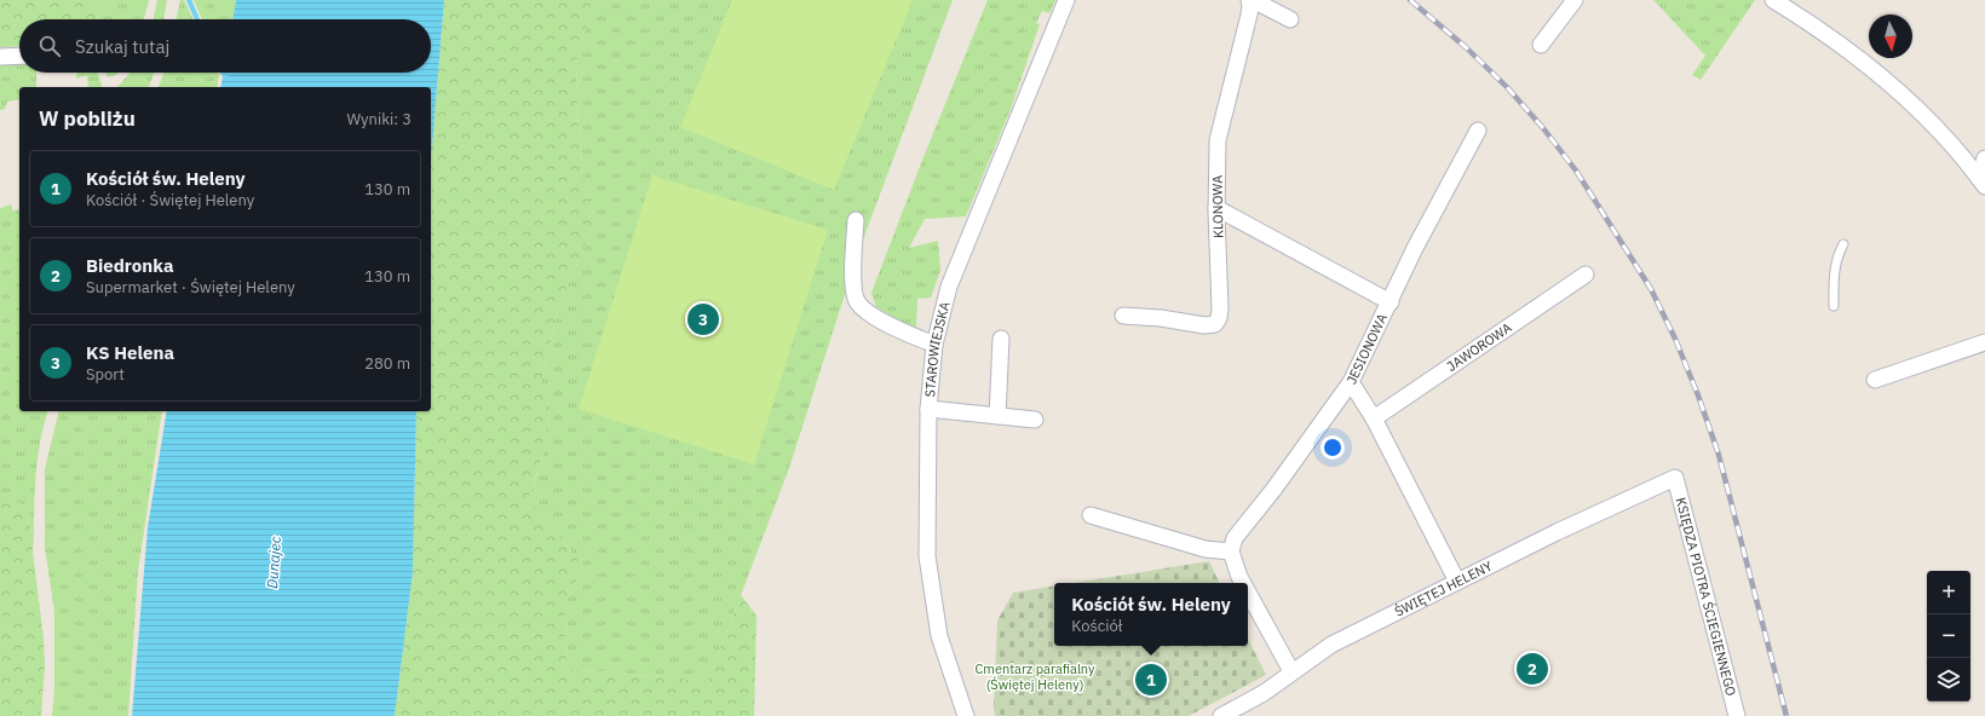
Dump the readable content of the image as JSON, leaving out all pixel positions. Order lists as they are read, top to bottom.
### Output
{
  "streets": {
    "street": [
      "KLONOWA",
      "JAWOROWA",
      "JESIONOWA",
      "STAROWIEJSKA",
      "ŚWIĘTEJ HELENY",
      "KSIĘDZA PIOTRA ŚCIEGIENNEGO"
    ]
  },
  "crossings": [
    ["ŚWIĘTEJ HELENY", "KSIĘDZA PIOTRA ŚCIEGIENNEGO"]
  ],
  "water": ["Dunajec"],
  "parks": ["Cmentarz parafialny (Świętej Heleny)"],
  "north": "bottom",
  "page": {
    "search": "Szukaj tutaj",
    "heading": ["W pobliżu", "Wyniki: 3"],
    "list": [
      {
        "mark": "1",
        "name": "Kościół św. Heleny",
        "note": "Kościół · Świętej Heleny",
        "value": "130 m"
      },
      {
        "mark": "2",
        "name": "Biedronka",
        "note": "Supermarket · Świętej Heleny",
        "value": "130 m"
      },
      {
        "mark": "3",
        "name": "KS Helena",
        "note": "Sport",
        "value": "280 m"
      }
    ],
    "pins": ["3", "2", "1"],
    "map_buttons": ["+", "−"],
    "popup": ["Kościół św. Heleny", "Kościół"]
  }
}
